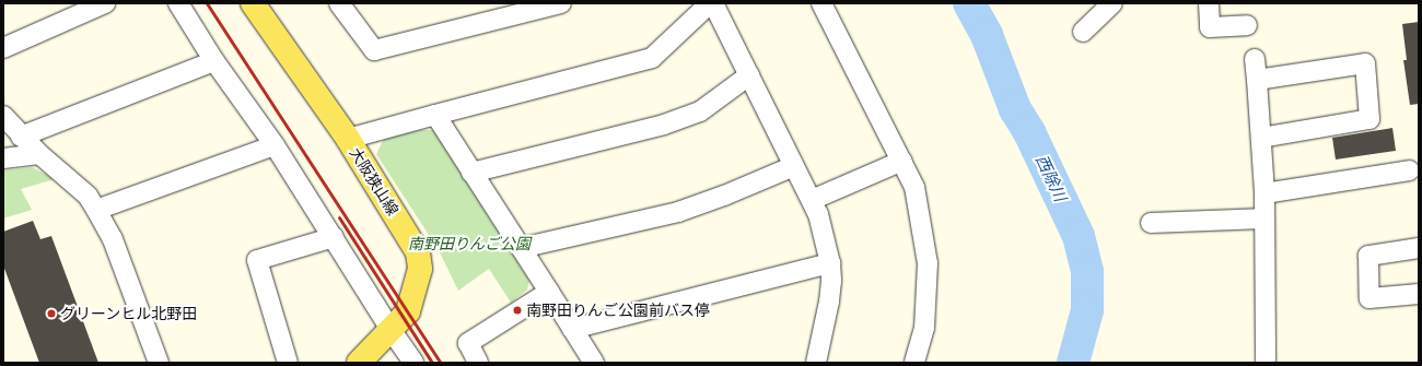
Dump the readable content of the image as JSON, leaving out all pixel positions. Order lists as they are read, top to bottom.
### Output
{
  "streets": {
    "main road": ["大阪狭山線"]
  },
  "water": ["西除川"],
  "parks": ["南野田りんご公園"],
  "places": ["南野田りんご公園前バス停", "グリーンヒル北野田"]
}
